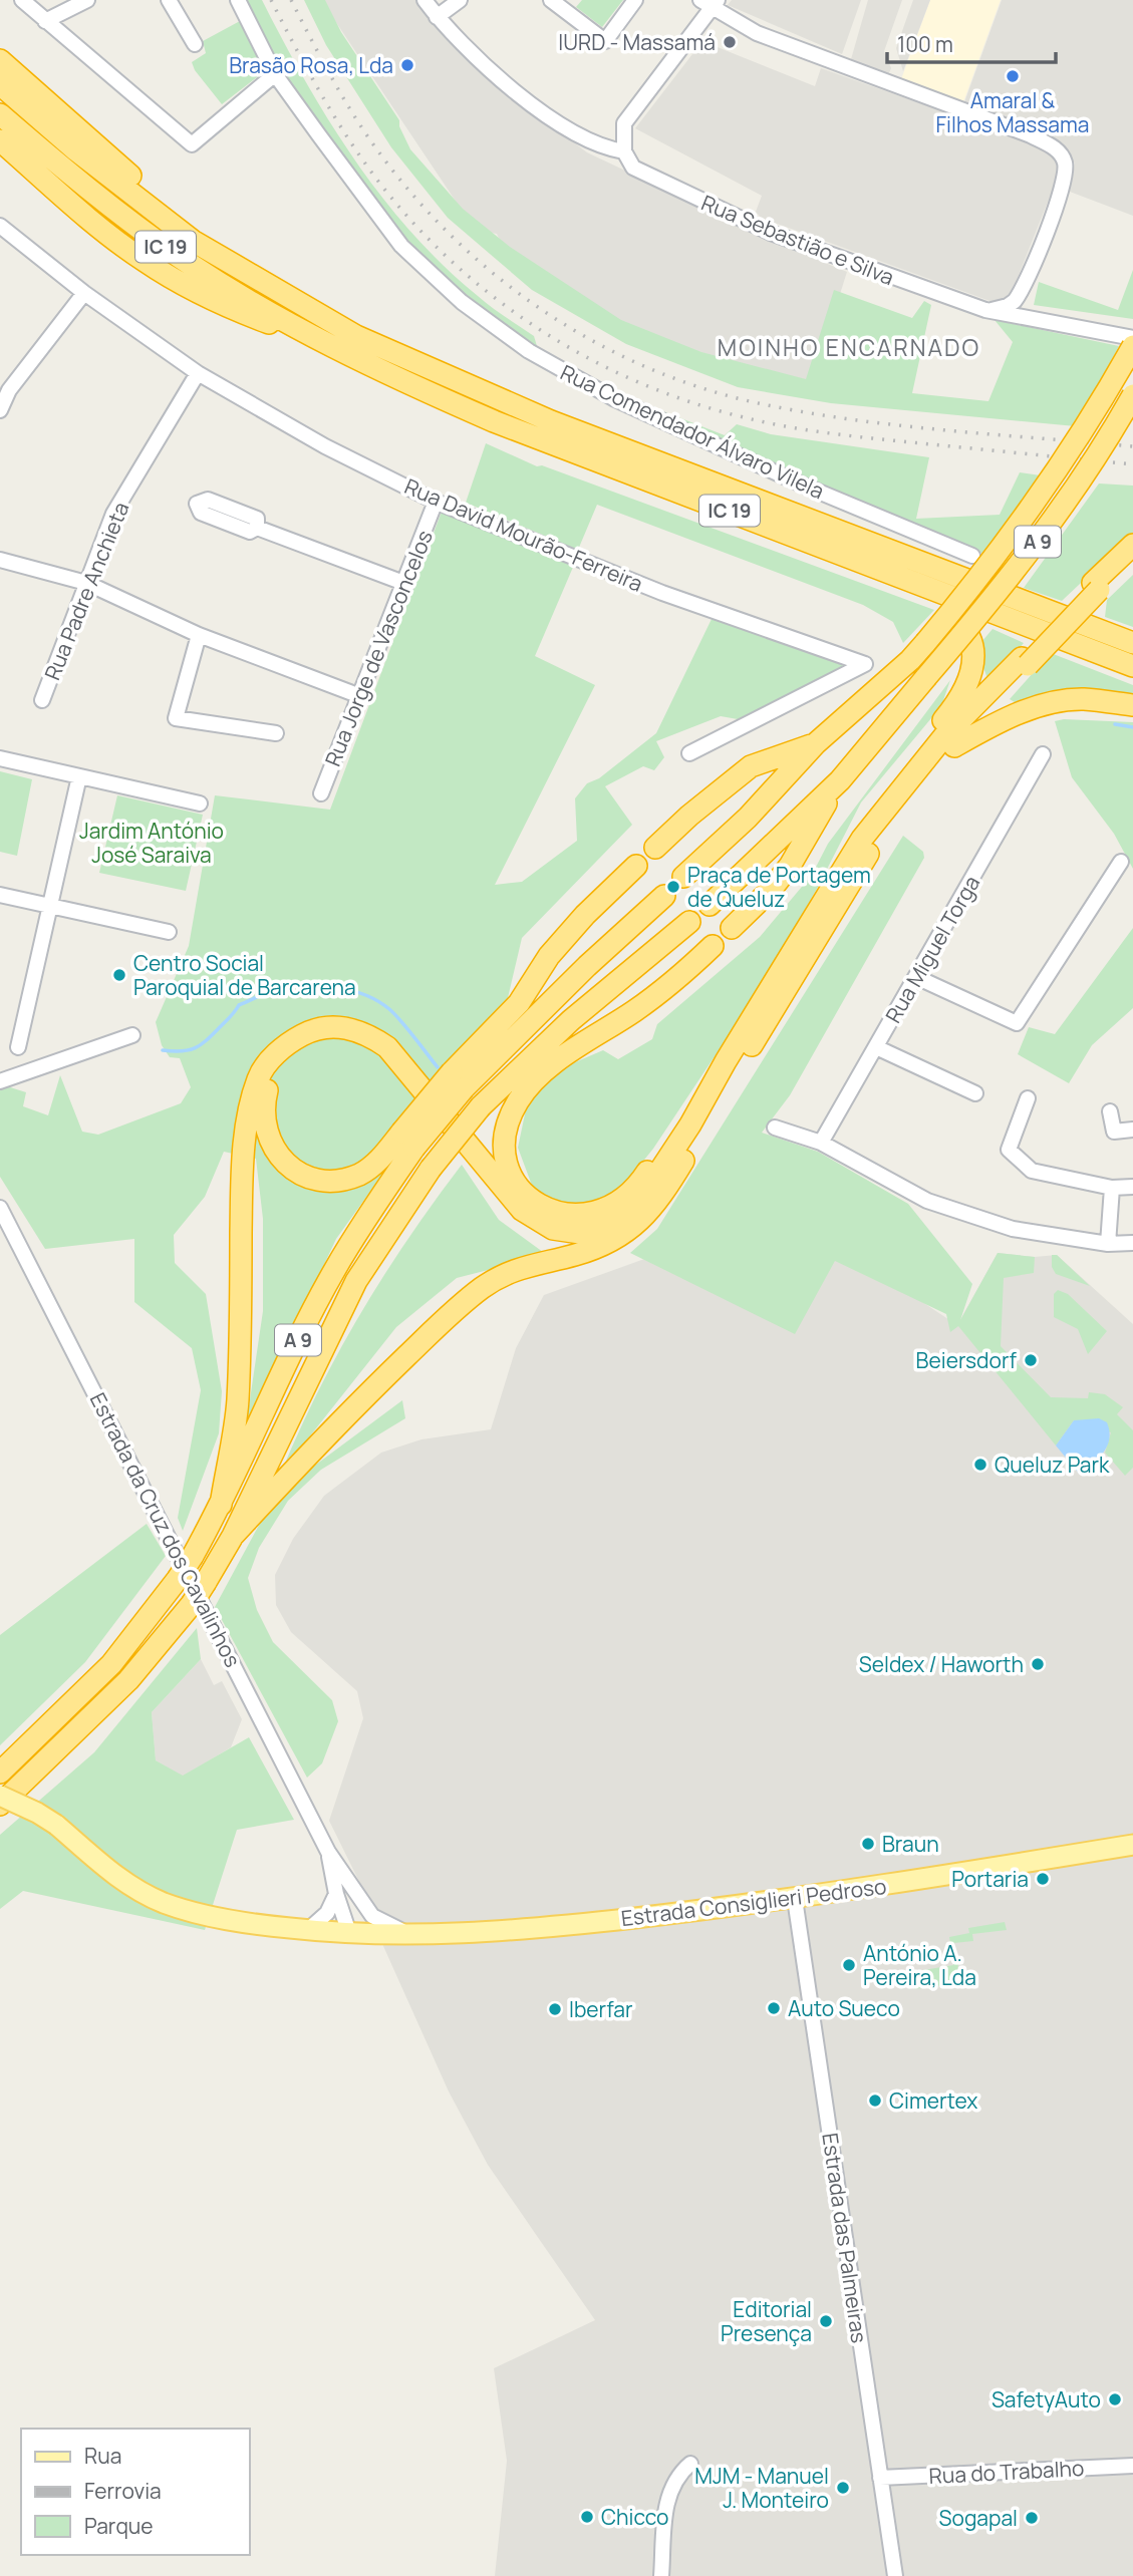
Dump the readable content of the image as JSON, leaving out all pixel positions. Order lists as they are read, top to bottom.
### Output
{
  "streets": {
    "highway": ["IC 19", "A 9"],
    "main road": ["Estrada Consiglieri Pedroso"],
    "street": [
      "Rua Sebastião e Silva",
      "Rua Comendador Álvaro Vilela",
      "Rua David Mourão-Ferreira",
      "Rua Padre Anchieta",
      "Rua Jorge de Vasconcelos",
      "Rua Miguel Torga",
      "Estrada da Cruz dos Cavalinhos",
      "Estrada das Palmeiras",
      "Rua do Trabalho"
    ]
  },
  "crossings": [
    ["Rua David Mourão-Ferreira", "Rua Padre Anchieta"],
    ["Rua David Mourão-Ferreira", "Rua Jorge de Vasconcelos"],
    ["Estrada da Cruz dos Cavalinhos", "Estrada Consiglieri Pedroso"],
    ["Estrada Consiglieri Pedroso", "Estrada das Palmeiras"],
    ["Estrada das Palmeiras", "Rua do Trabalho"]
  ],
  "districts": ["MOINHO ENCARNADO"],
  "parks": ["Jardim António José Saraiva"],
  "places": [
    "IURD - Massamá",
    "Brasão Rosa, Lda",
    "Amaral & Filhos Massama",
    "Praça de Portagem de Queluz",
    "Centro Social Paroquial de Barcarena",
    "Beiersdorf",
    "Queluz Park",
    "Seldex / Haworth",
    "Braun",
    "Portaria",
    "António A. Pereira, Lda",
    "Auto Sueco",
    "Iberfar",
    "Cimertex",
    "Editorial Presença",
    "SafetyAuto",
    "MJM - Manuel J. Monteiro",
    "Chicco",
    "Sogapal"
  ],
  "legend": ["Rua", "Ferrovia", "Parque"],
  "scale_bar": "100 m"
}
